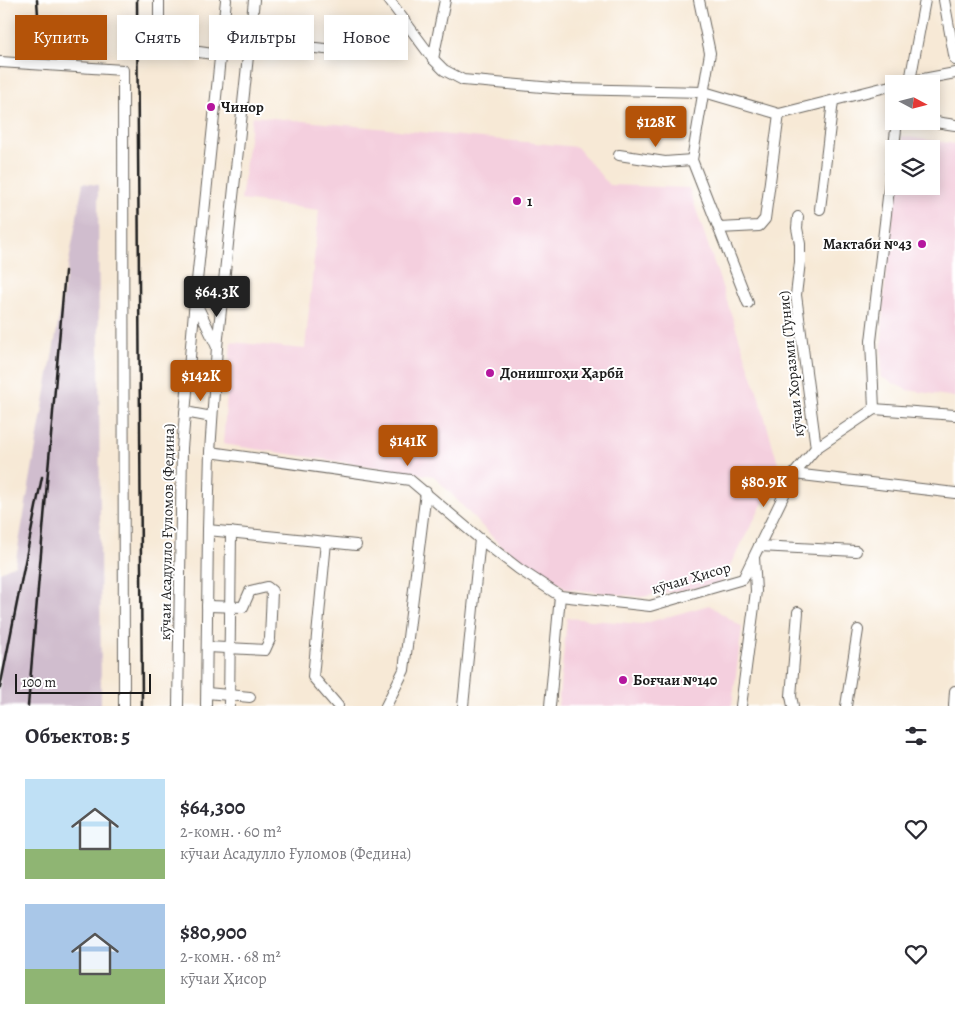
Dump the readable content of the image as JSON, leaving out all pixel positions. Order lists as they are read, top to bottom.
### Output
{
  "streets": {
    "street": ["кӯчаи Хоразми (Тунис)", "кӯчаи Асадулло Ғуломов (Федина)", "кӯчаи Ҳисор"]
  },
  "crossings": [
    ["кӯчаи Хоразми (Тунис)", "кӯчаи Ҳисор"]
  ],
  "places": [
    "Чинор",
    "1",
    "Мактаби №43",
    "Донишгоҳи Ҳарбӣ",
    "Боғчаи №140"
  ],
  "scale_bar": "100 m",
  "north": "right",
  "page": {
    "chip": [
      "Купить",
      "Снять",
      "Фильтры",
      "Новое"
    ],
    "price": [
      "$128K",
      "$64.3K",
      "$142K",
      "$141K",
      "$80.9K"
    ],
    "scale": "100 m",
    "heading": "Объектов: 5",
    "list": [
      {
        "name": "$64,300",
        "note": "2-комн. · 60 m² · кӯчаи Асадулло Ғуломов (Федина)"
      },
      {
        "name": "$80,900",
        "note": "2-комн. · 68 m² · кӯчаи Ҳисор"
      }
    ]
  }
}
